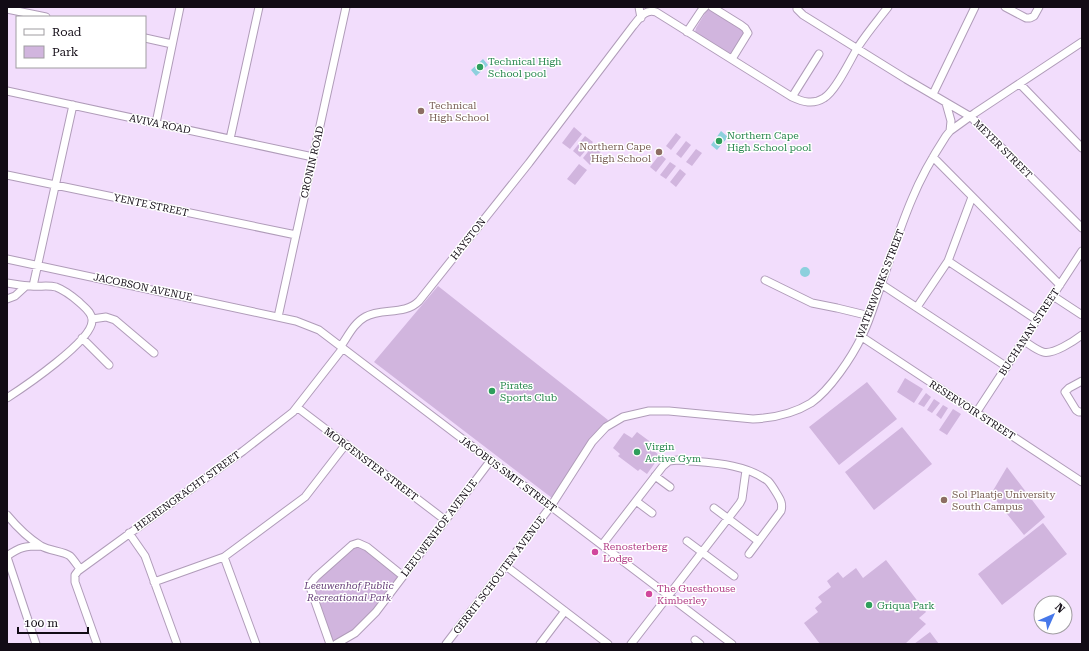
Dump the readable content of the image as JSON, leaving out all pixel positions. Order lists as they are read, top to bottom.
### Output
{
  "streets": {
    "street": [
      "AVIVA ROAD",
      "MEYER STREET",
      "CRONIN ROAD",
      "YENTE STREET",
      "HAYSTON",
      "WATERWORKS STREET",
      "JACOBSON AVENUE",
      "BUCHANAN STREET",
      "RESERVOIR STREET",
      "MORGENSTER STREET",
      "JACOBUS SMIT STREET",
      "HEERENGRACHT STREET",
      "LEEUWENHOF AVENUE",
      "GERRIT SCHOUTEN AVENUE"
    ]
  },
  "crossings": [
    ["AVIVA ROAD", "CRONIN ROAD"],
    ["MEYER STREET", "WATERWORKS STREET"],
    ["CRONIN ROAD", "YENTE STREET"],
    ["CRONIN ROAD", "JACOBSON AVENUE"],
    ["CRONIN ROAD", "JACOBUS SMIT STREET"],
    ["HAYSTON", "JACOBUS SMIT STREET"],
    ["HAYSTON", "HEERENGRACHT STREET"],
    ["WATERWORKS STREET", "RESERVOIR STREET"],
    ["WATERWORKS STREET", "JACOBUS SMIT STREET"],
    ["WATERWORKS STREET", "GERRIT SCHOUTEN AVENUE"],
    ["JACOBSON AVENUE", "JACOBUS SMIT STREET"],
    ["BUCHANAN STREET", "RESERVOIR STREET"],
    ["MORGENSTER STREET", "HEERENGRACHT STREET"],
    ["MORGENSTER STREET", "LEEUWENHOF AVENUE"],
    ["JACOBUS SMIT STREET", "HEERENGRACHT STREET"],
    ["JACOBUS SMIT STREET", "LEEUWENHOF AVENUE"],
    ["JACOBUS SMIT STREET", "GERRIT SCHOUTEN AVENUE"]
  ],
  "parks": ["Leeuwenhof Public Recreational Park"],
  "places": [
    "Technical High School pool",
    "Technical High School",
    "Northern Cape High School pool",
    "Northern Cape High School",
    "Pirates Sports Club",
    "Virgin Active Gym",
    "Sol Plaatje University South Campus",
    "Renosterberg Lodge",
    "The Guesthouse Kimberley",
    "Griqua Park"
  ],
  "legend": ["Road", "Park"],
  "scale_bar": "100 m",
  "north": "top right"
}
